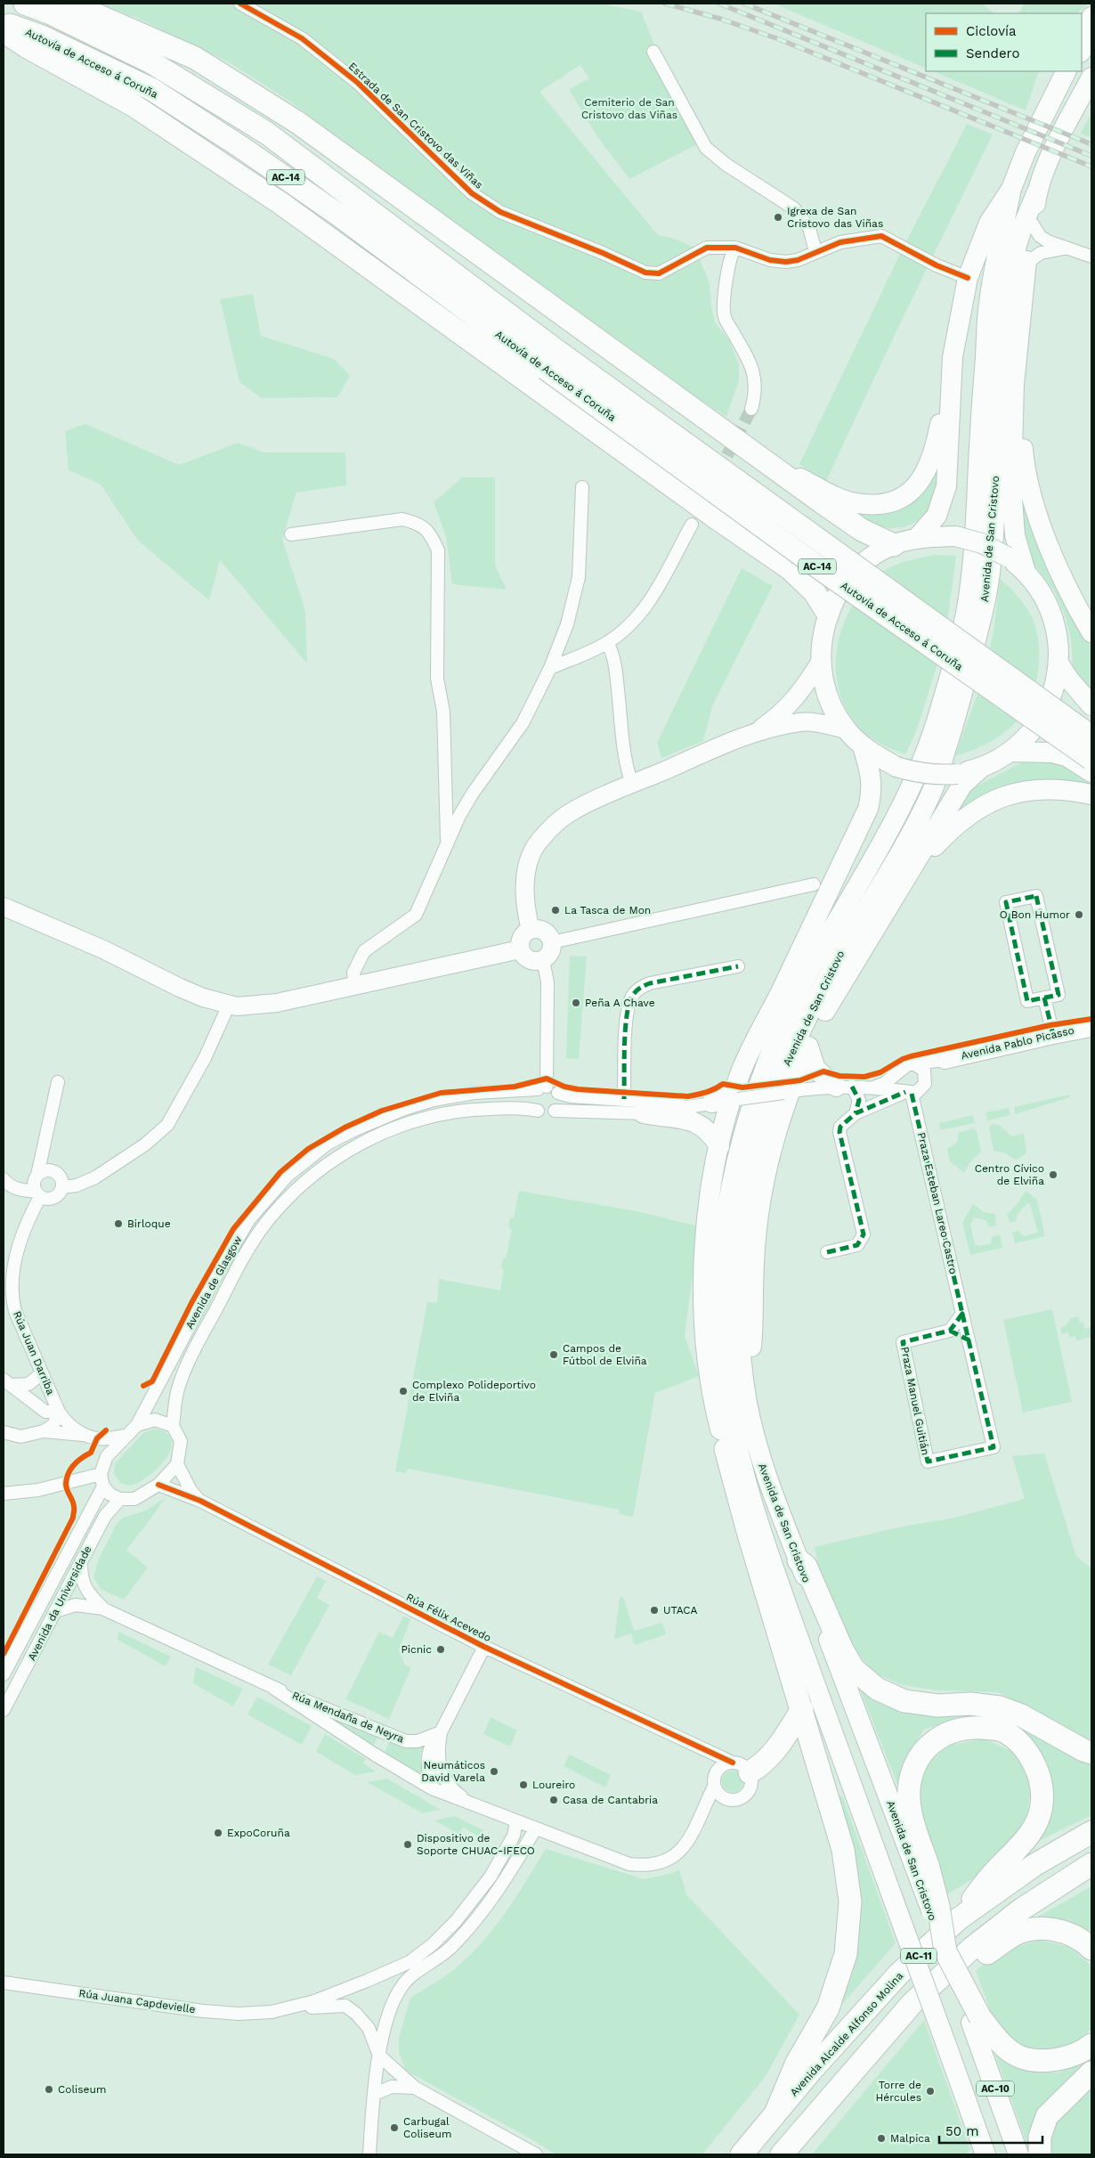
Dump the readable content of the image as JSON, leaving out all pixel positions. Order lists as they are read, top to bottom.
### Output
{
  "streets": {
    "highway": [
      "Autovía de Acceso á Coruña",
      "AC-14",
      "AC-11",
      "Avenida Alcalde Alfonso Molina"
    ],
    "main road": ["Avenida de San Cristovo", "AC-10"],
    "street": [
      "Estrada de San Cristovo das Viñas",
      "Avenida Pablo Picasso",
      "Praza Esteban Lareo Castro",
      "Avenida de Glasgow",
      "Rúa Juan Darriba",
      "Praza Manuel Guitián",
      "Avenida da Universidade",
      "Rúa Félix Acevedo",
      "Rúa Mendaña de Neyra",
      "Rúa Juana Capdevielle"
    ]
  },
  "crossings": [
    ["Avenida Pablo Picasso", "Praza Esteban Lareo Castro"],
    ["Praza Esteban Lareo Castro", "Praza Manuel Guitián"],
    ["Avenida de Glasgow", "Avenida da Universidade"],
    ["Avenida de Glasgow", "Rúa Félix Acevedo"],
    ["Avenida da Universidade", "Rúa Félix Acevedo"],
    ["Avenida da Universidade", "Rúa Mendaña de Neyra"],
    ["Rúa Mendaña de Neyra", "Rúa Juana Capdevielle"]
  ],
  "parks": ["Cemiterio de San Cristovo das Viñas"],
  "places": [
    "Igrexa de San Cristovo das Viñas",
    "La Tasca de Mon",
    "O Bon Humor",
    "Peña A Chave",
    "Centro Cívico de Elviña",
    "Birloque",
    "Campos de Fútbol de Elviña",
    "Complexo Polideportivo de Elviña",
    "UTACA",
    "Picnic",
    "Neumáticos David Varela",
    "Loureiro",
    "Casa de Cantabria",
    "ExpoCoruña",
    "Dispositivo de Soporte CHUAC-IFECO",
    "Coliseum",
    "Torre de Hércules",
    "Carbugal Coliseum",
    "Malpica"
  ],
  "legend": ["Ciclovía", "Sendero"],
  "scale_bar": "50 m"
}
